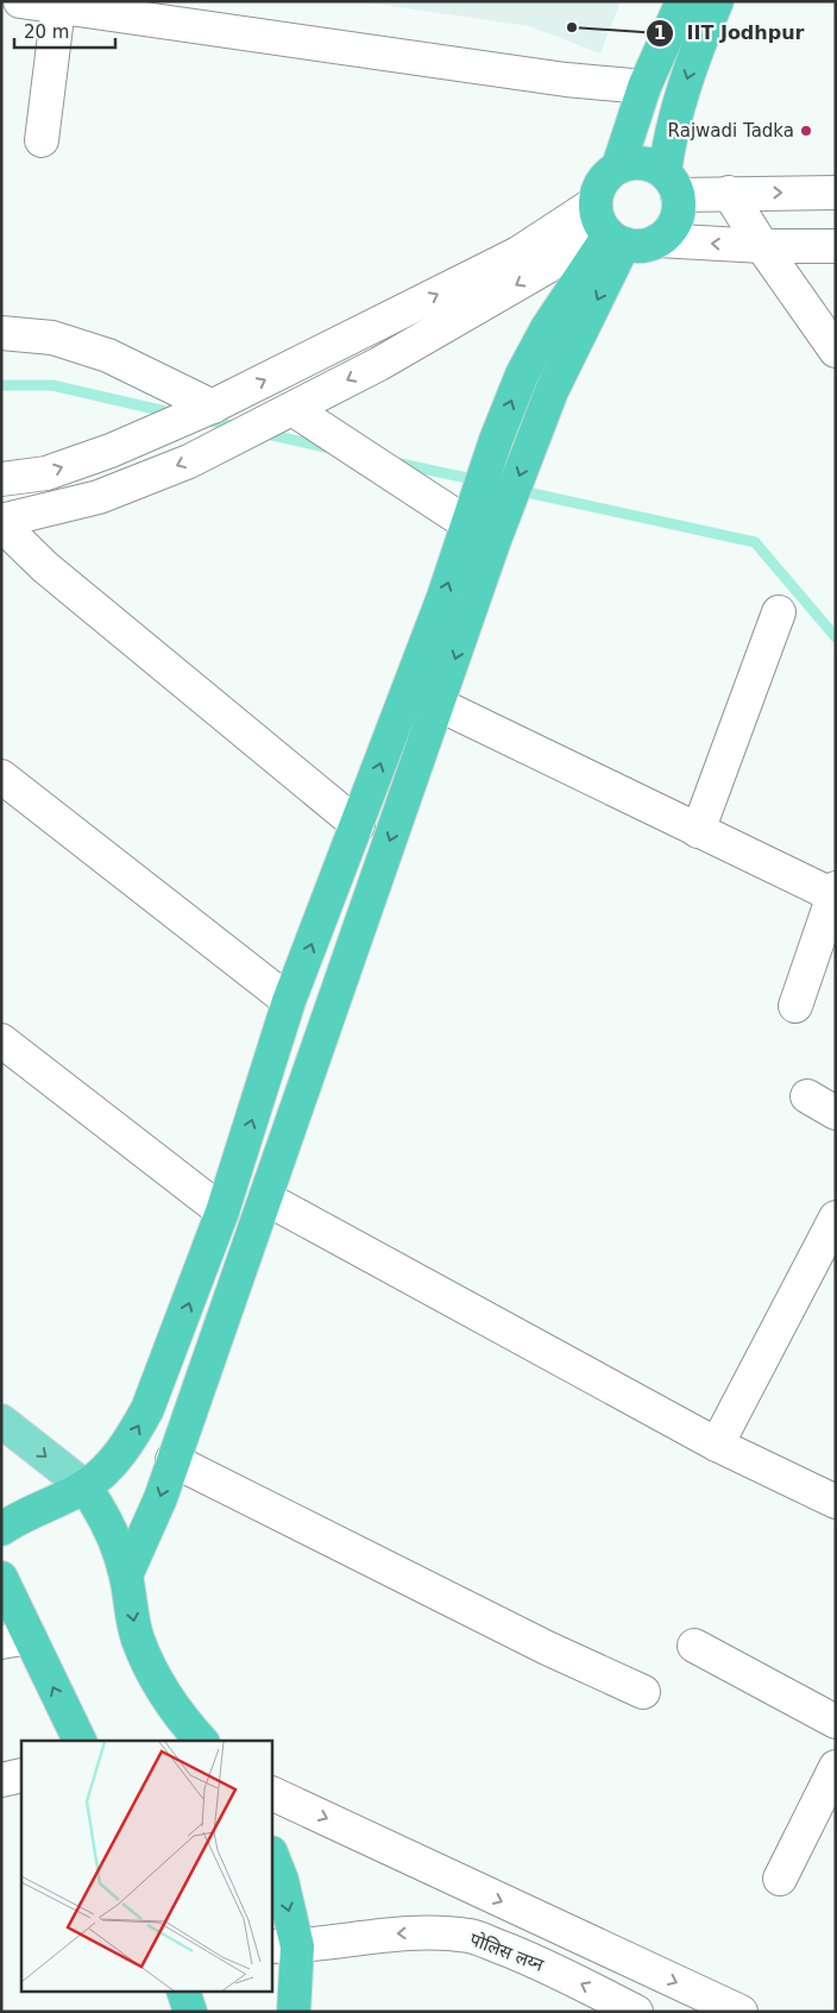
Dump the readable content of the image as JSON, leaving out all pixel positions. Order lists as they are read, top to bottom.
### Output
{
  "streets": {
    "street": ["पोलिस लय्न"]
  },
  "places": ["IIT Jodhpur", "Rajwadi Tadka"],
  "scale_bar": "20 m"
}
